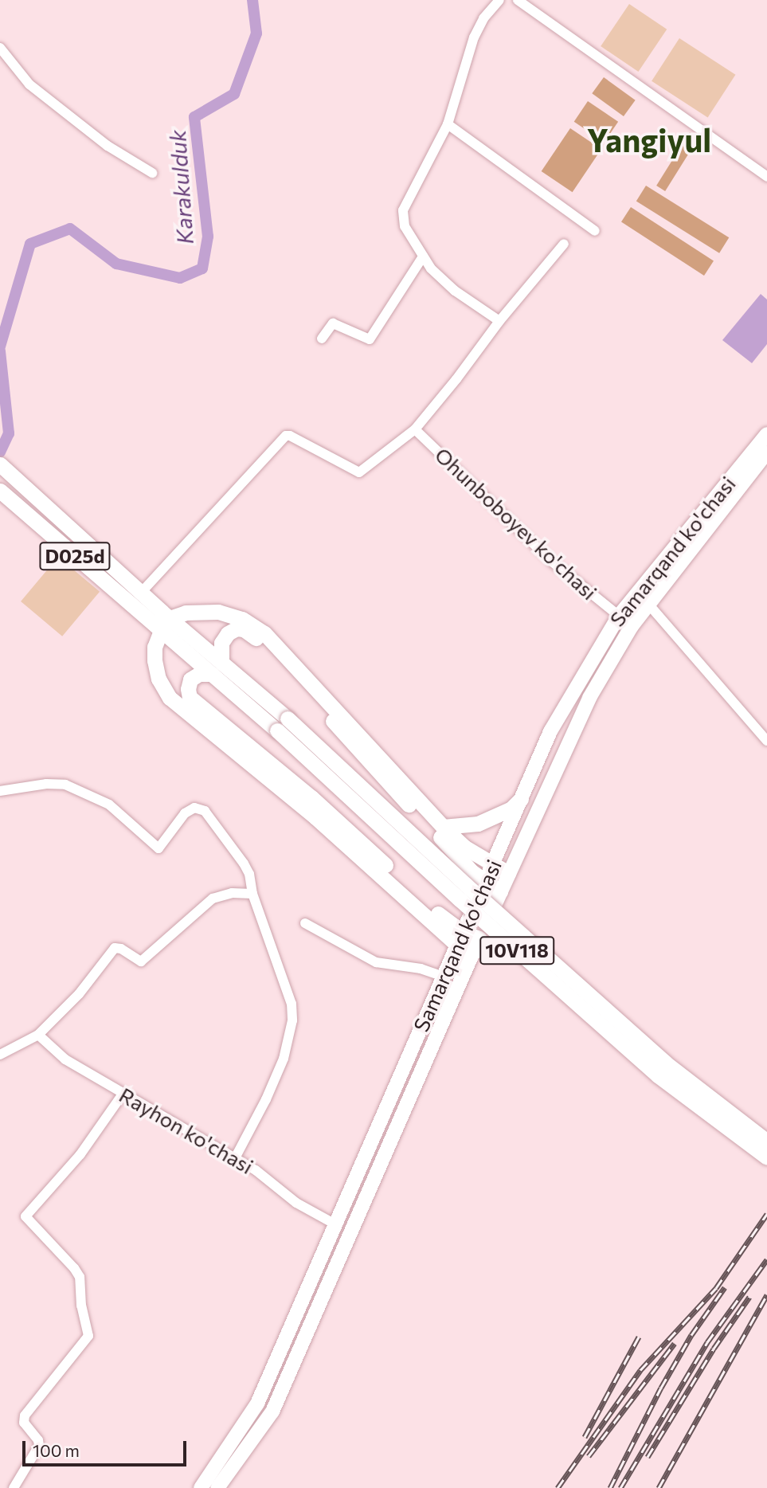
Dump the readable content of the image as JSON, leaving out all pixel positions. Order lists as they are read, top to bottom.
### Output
{
  "streets": {
    "main road": ["Samarqand ko'chasi", "D025d", "10V118"],
    "street": ["Ohunboboyev ko'chasi", "Rayhon ko'chasi"]
  },
  "crossings": [
    ["Ohunboboyev ko'chasi", "Samarqand ko'chasi"],
    ["Samarqand ko'chasi", "Rayhon ko'chasi"],
    ["D025d", "10V118"]
  ],
  "districts": ["Yangiyul"],
  "water": ["Karakulduk"],
  "scale_bar": "100 m"
}
